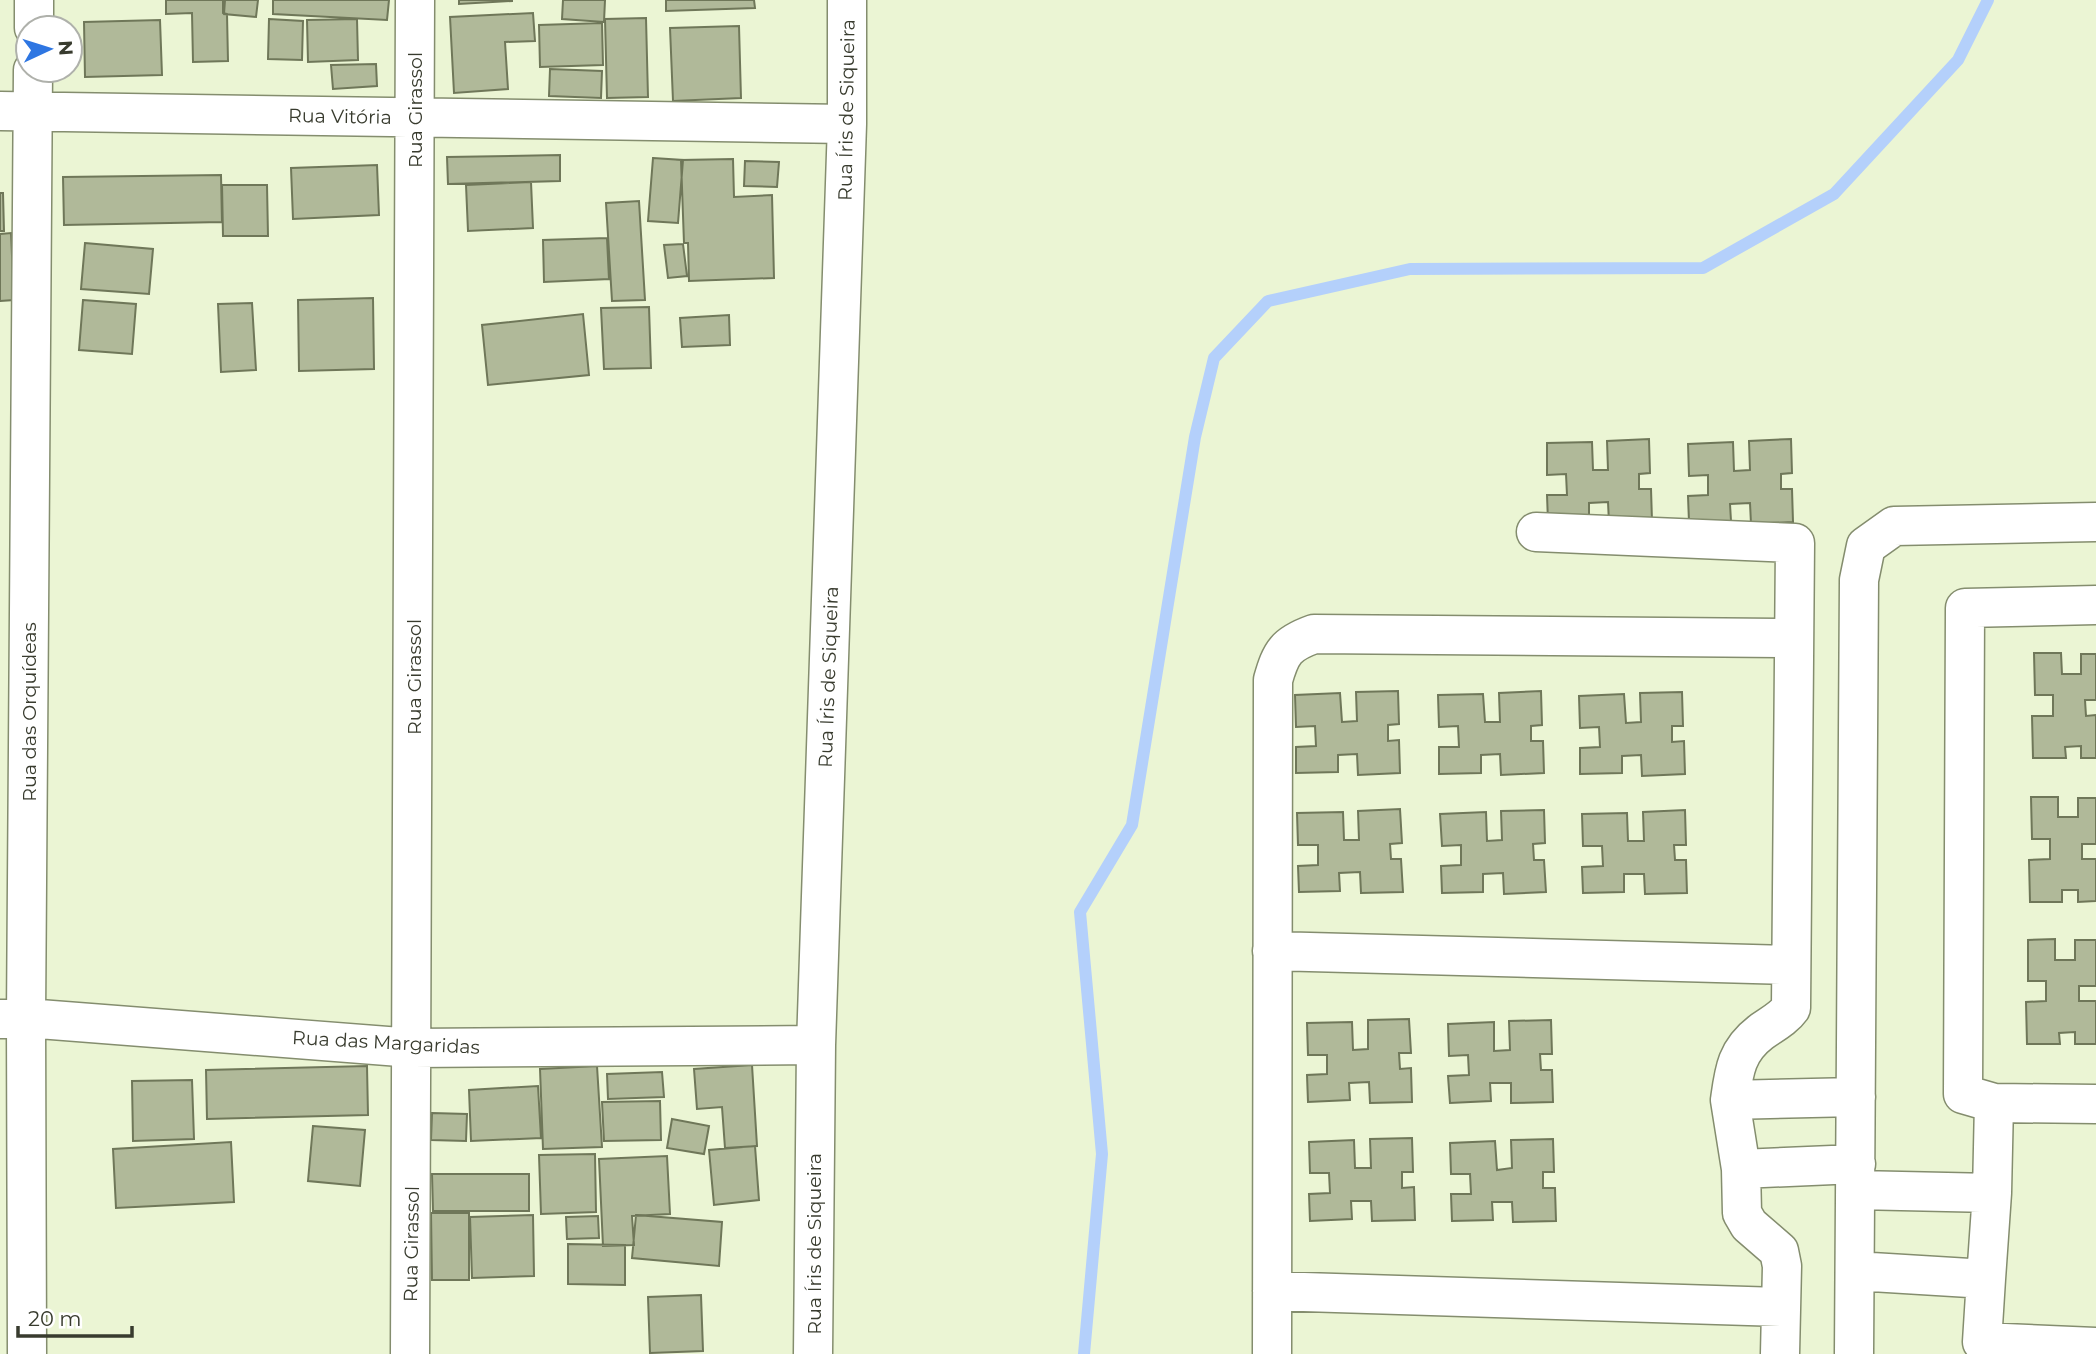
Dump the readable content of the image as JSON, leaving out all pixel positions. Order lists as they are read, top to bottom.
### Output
{
  "streets": {
    "street": [
      "Rua Girassol",
      "Rua Íris de Siqueira",
      "Rua Vitória",
      "Rua das Orquídeas",
      "Rua das Margaridas"
    ]
  },
  "crossings": [
    ["Rua Girassol", "Rua Vitória"],
    ["Rua Girassol", "Rua das Margaridas"],
    ["Rua Íris de Siqueira", "Rua Vitória"],
    ["Rua Íris de Siqueira", "Rua das Margaridas"],
    ["Rua Vitória", "Rua das Orquídeas"],
    ["Rua das Orquídeas", "Rua das Margaridas"]
  ],
  "scale_bar": "20 m",
  "north": "right"
}
